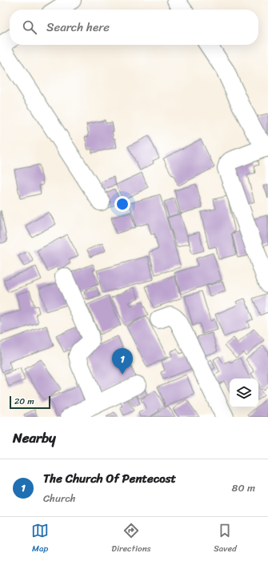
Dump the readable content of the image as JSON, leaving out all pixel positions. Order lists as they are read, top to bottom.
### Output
{
  "scale_bar": "20 m",
  "page": {
    "search": "Search here",
    "pins": "1",
    "scale": "20 m",
    "heading": "Nearby",
    "list": [
      {
        "mark": "1",
        "name": "The Church Of Pentecost",
        "note": "Church",
        "value": "80 m"
      }
    ],
    "nav": ["Map", "Directions", "Saved"]
  }
}
